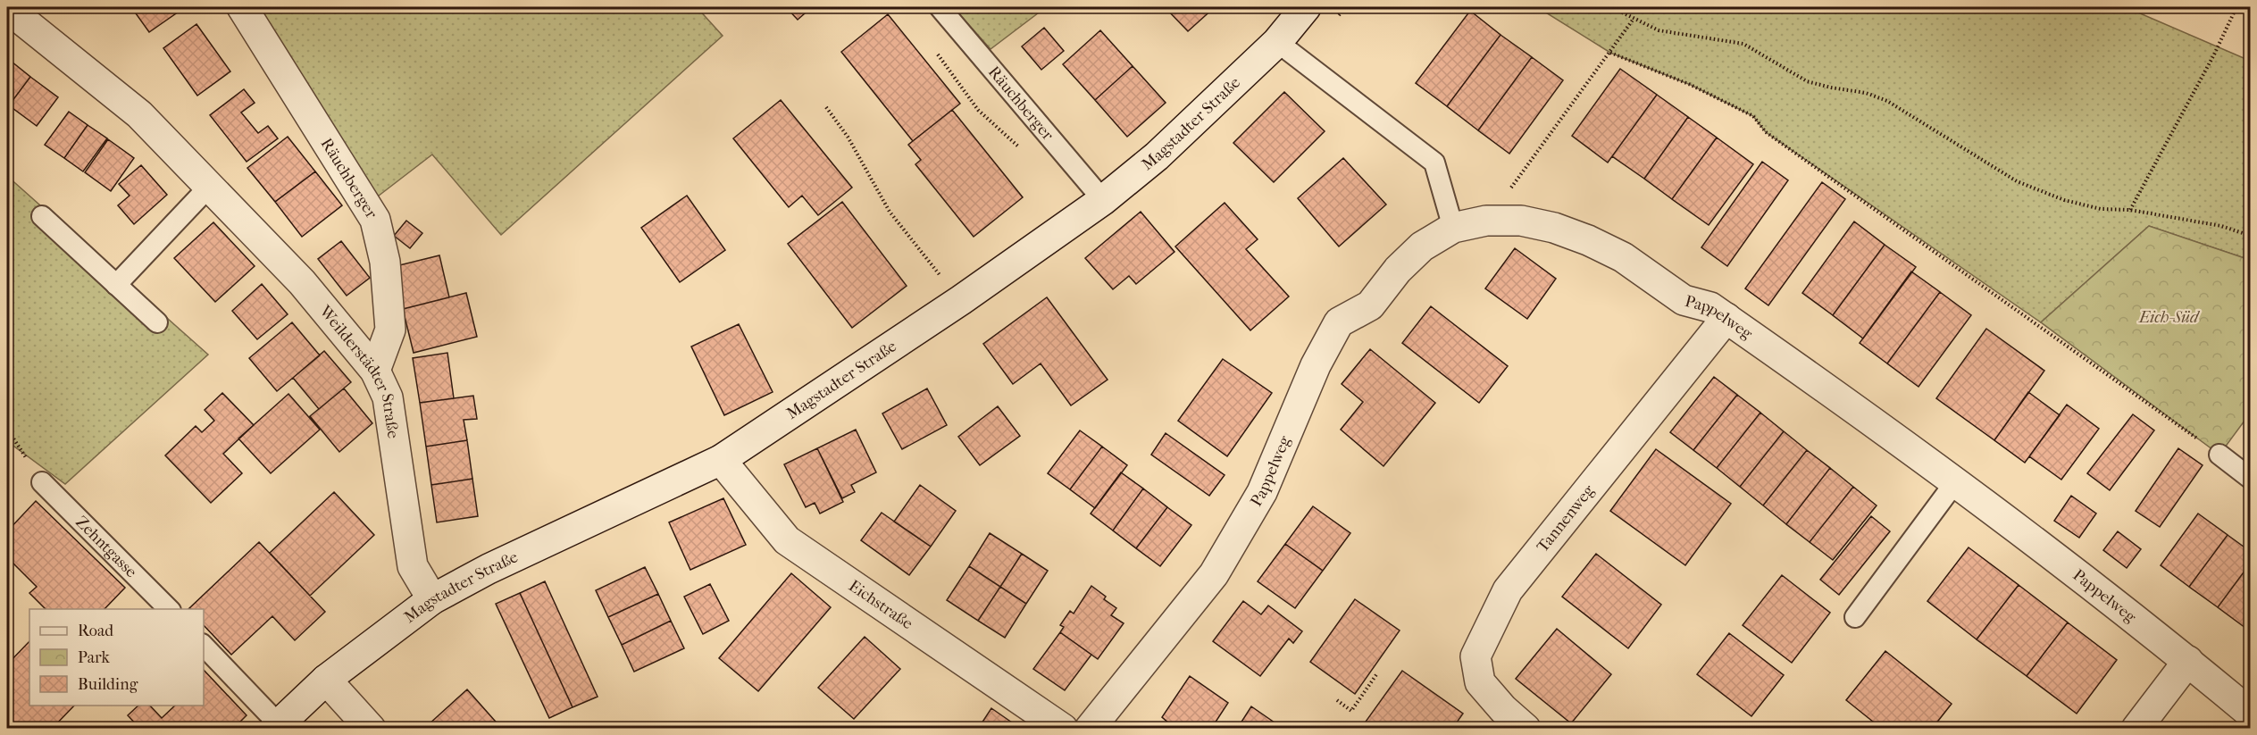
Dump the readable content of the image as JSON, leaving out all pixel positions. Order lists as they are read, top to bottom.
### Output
{
  "streets": {
    "street": [
      "Räuchberger",
      "Magstadter Straße",
      "Pappelweg",
      "Weilderstädter Straße",
      "Tannenweg",
      "Eichstraße"
    ],
    "lane": ["Zehntgasse"]
  },
  "crossings": [
    ["Räuchberger", "Magstadter Straße"],
    ["Räuchberger", "Weilderstädter Straße"],
    ["Magstadter Straße", "Weilderstädter Straße"],
    ["Magstadter Straße", "Eichstraße"],
    ["Pappelweg", "Tannenweg"]
  ],
  "parks": ["Eich-Süd"],
  "legend": ["Road", "Park", "Building"]
}
